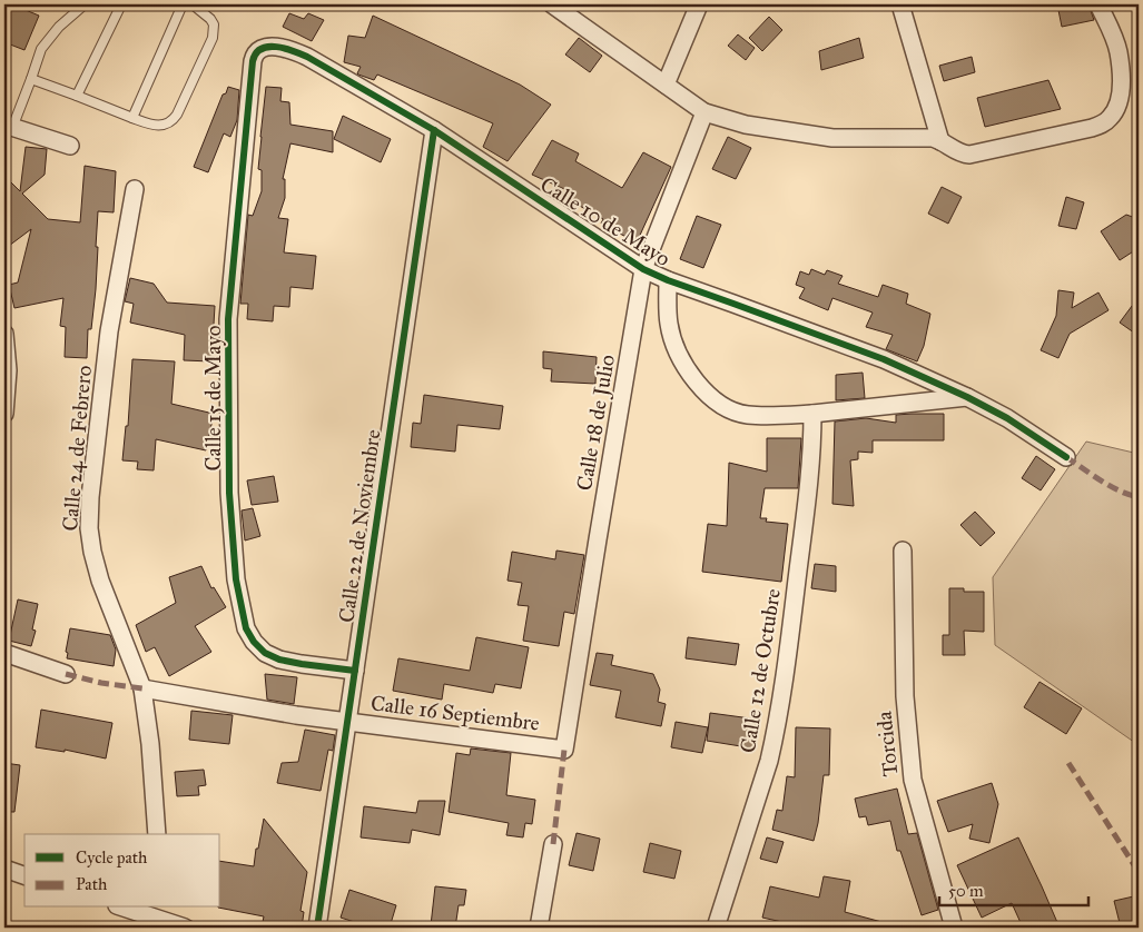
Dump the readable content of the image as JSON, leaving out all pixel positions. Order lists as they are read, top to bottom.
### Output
{
  "streets": {
    "street": [
      "Calle 10 de Mayo",
      "Calle 15 de Mayo",
      "Calle 18 de Julio",
      "Calle 24 de Febrero",
      "Calle 22 de Noviembre",
      "Calle 12 de Octubre",
      "Calle 16 Septiembre",
      "Torcida"
    ]
  },
  "crossings": [
    ["Calle 10 de Mayo", "Calle 15 de Mayo"],
    ["Calle 10 de Mayo", "Calle 18 de Julio"],
    ["Calle 10 de Mayo", "Calle 22 de Noviembre"],
    ["Calle 15 de Mayo", "Calle 22 de Noviembre"],
    ["Calle 18 de Julio", "Calle 16 Septiembre"],
    ["Calle 24 de Febrero", "Calle 16 Septiembre"],
    ["Calle 22 de Noviembre", "Calle 16 Septiembre"]
  ],
  "legend": ["Cycle path", "Path"],
  "scale_bar": "50 m"
}
